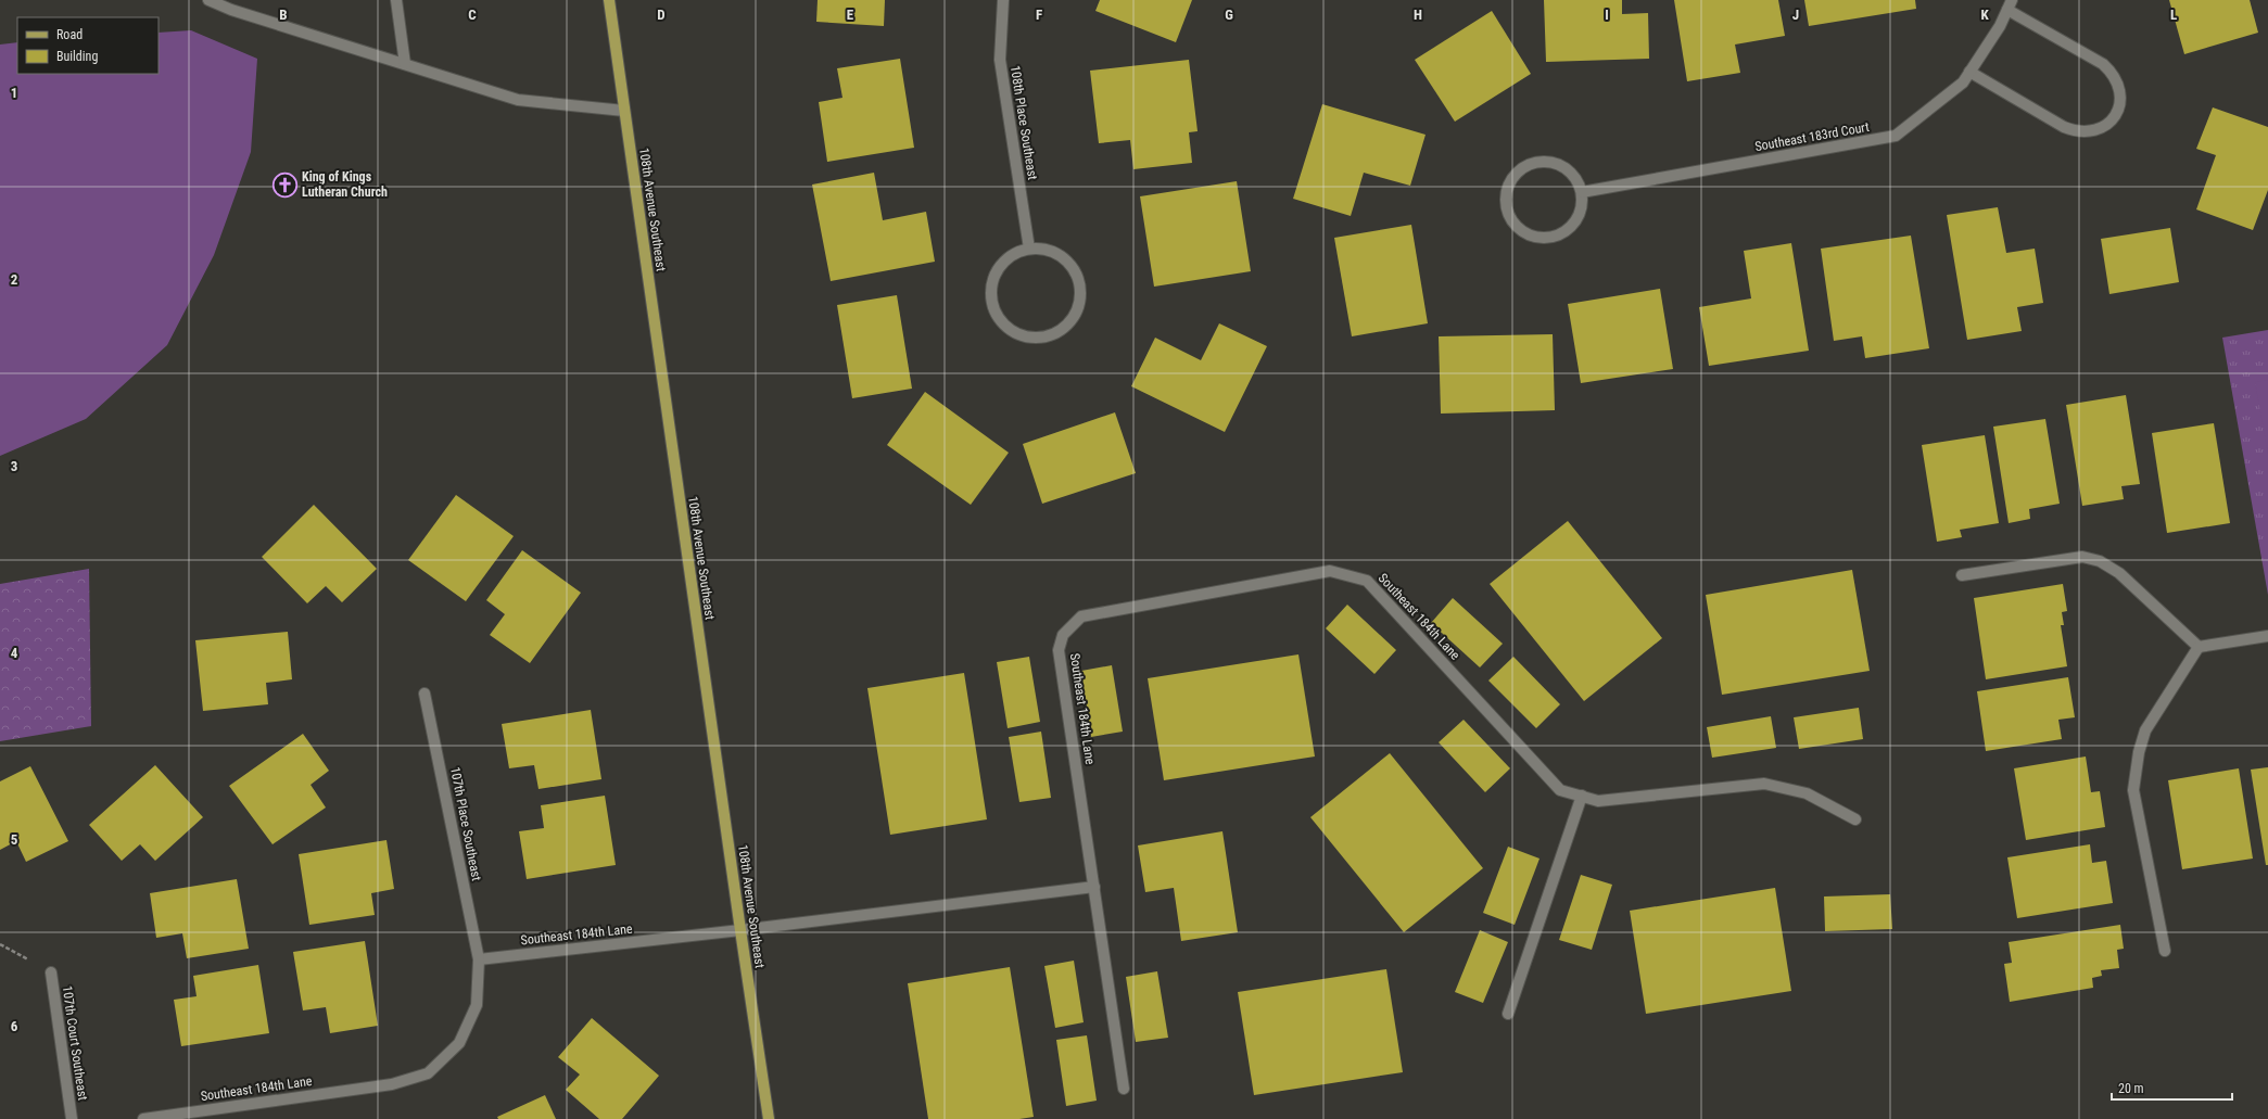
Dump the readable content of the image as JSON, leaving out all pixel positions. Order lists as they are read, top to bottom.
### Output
{
  "streets": {
    "main road": ["108th Avenue Southeast"],
    "street": [
      "108th Place Southeast",
      "Southeast 183rd Court",
      "Southeast 184th Lane",
      "107th Place Southeast",
      "107th Court Southeast"
    ]
  },
  "crossings": [
    ["108th Avenue Southeast", "Southeast 184th Lane"],
    ["Southeast 184th Lane", "107th Place Southeast"]
  ],
  "places": {
    "church": ["King of Kings Lutheran Church"]
  },
  "legend": ["Road", "Building"],
  "scale_bar": "20 m",
  "grid": {
    "columns": [
      "B",
      "C",
      "D",
      "E",
      "F",
      "G",
      "H",
      "I",
      "J",
      "K",
      "L"
    ],
    "rows": [
      "1",
      "2",
      "3",
      "4",
      "5",
      "6"
    ]
  }
}
